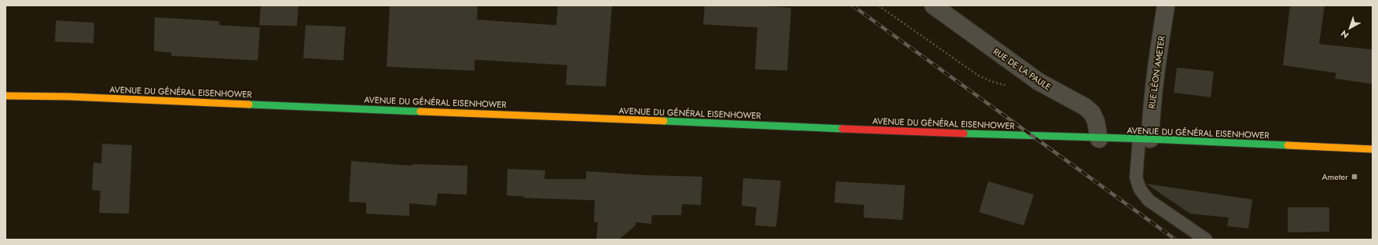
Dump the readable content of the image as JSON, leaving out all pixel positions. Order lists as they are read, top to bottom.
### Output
{
  "streets": {
    "main road": ["AVENUE DU GÉNÉRAL EISENHOWER"],
    "street": ["RUE DE LA PAULE", "RUE LÉON AMETER"]
  },
  "crossings": [
    ["RUE DE LA PAULE", "AVENUE DU GÉNÉRAL EISENHOWER"],
    ["RUE LÉON AMETER", "AVENUE DU GÉNÉRAL EISENHOWER"]
  ],
  "places": {
    "transit": ["Ameter"]
  },
  "north": "bottom left"
}
